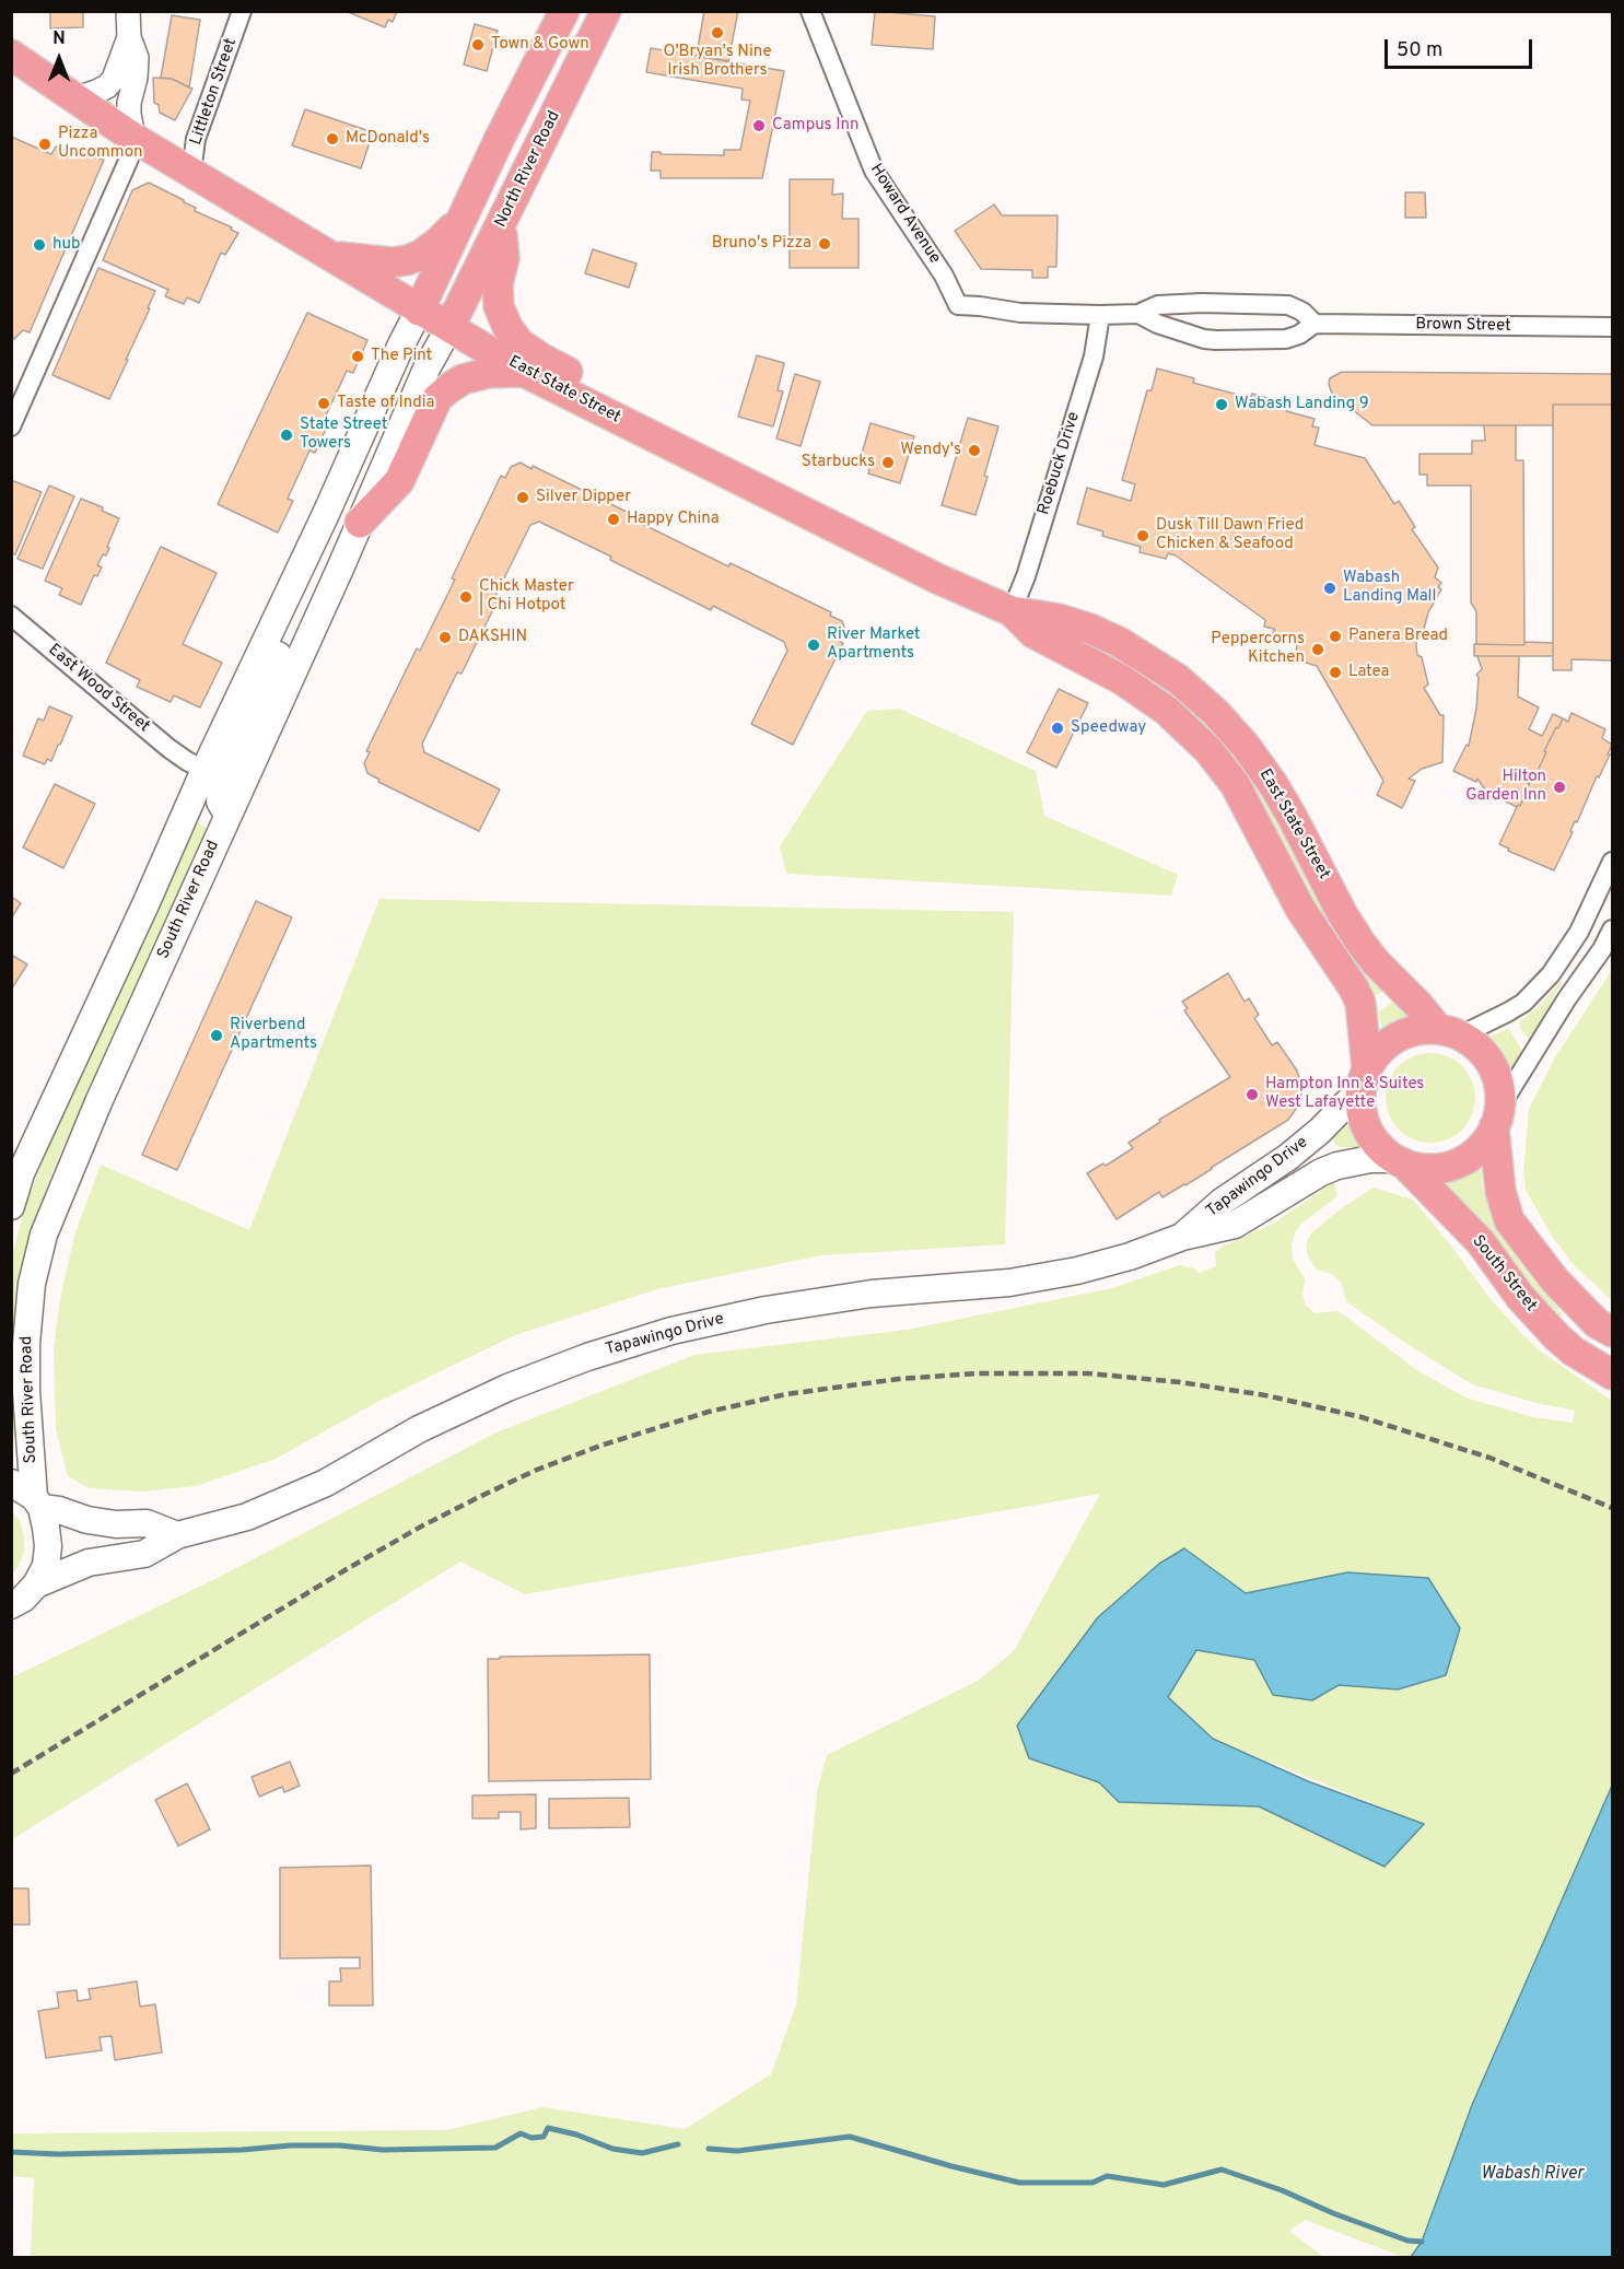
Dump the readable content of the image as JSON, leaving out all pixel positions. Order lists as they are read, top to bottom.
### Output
{
  "streets": {
    "main road": [
      "North River Road",
      "East State Street",
      "South River Road",
      "Tapawingo Drive",
      "South Street"
    ],
    "street": [
      "Littleton Street",
      "Howard Avenue",
      "Brown Street",
      "Roebuck Drive",
      "East Wood Street"
    ]
  },
  "crossings": [
    ["Littleton Street", "East State Street"],
    ["North River Road", "East State Street"],
    ["North River Road", "South River Road"],
    ["Howard Avenue", "Brown Street"],
    ["Brown Street", "Roebuck Drive"],
    ["East State Street", "Roebuck Drive"],
    ["East State Street", "South River Road"],
    ["East State Street", "Tapawingo Drive"],
    ["East State Street", "South Street"],
    ["South River Road", "Tapawingo Drive"],
    ["Tapawingo Drive", "South Street"]
  ],
  "water": ["Wabash River"],
  "places": [
    "O'Bryan's Nine Irish Brothers",
    "Town & Gown",
    "Campus Inn",
    "McDonald's",
    "Pizza Uncommon",
    "Bruno's Pizza",
    "hub",
    "The Pint",
    "Taste of India",
    "Wabash Landing 9",
    "State Street Towers",
    "Wendy's",
    "Starbucks",
    "Silver Dipper",
    "Happy China",
    "Dusk Till Dawn Fried Chicken & Seafood",
    "Wabash Landing Mall",
    "Chick Master | Chi Hotpot",
    "Panera Bread",
    "DAKSHIN",
    "River Market Apartments",
    "Peppercorns Kitchen",
    "Latea",
    "Speedway",
    "Hilton Garden Inn",
    "Riverbend Apartments",
    "Hampton Inn & Suites West Lafayette"
  ],
  "scale_bar": "50 m",
  "north": "top"
}
